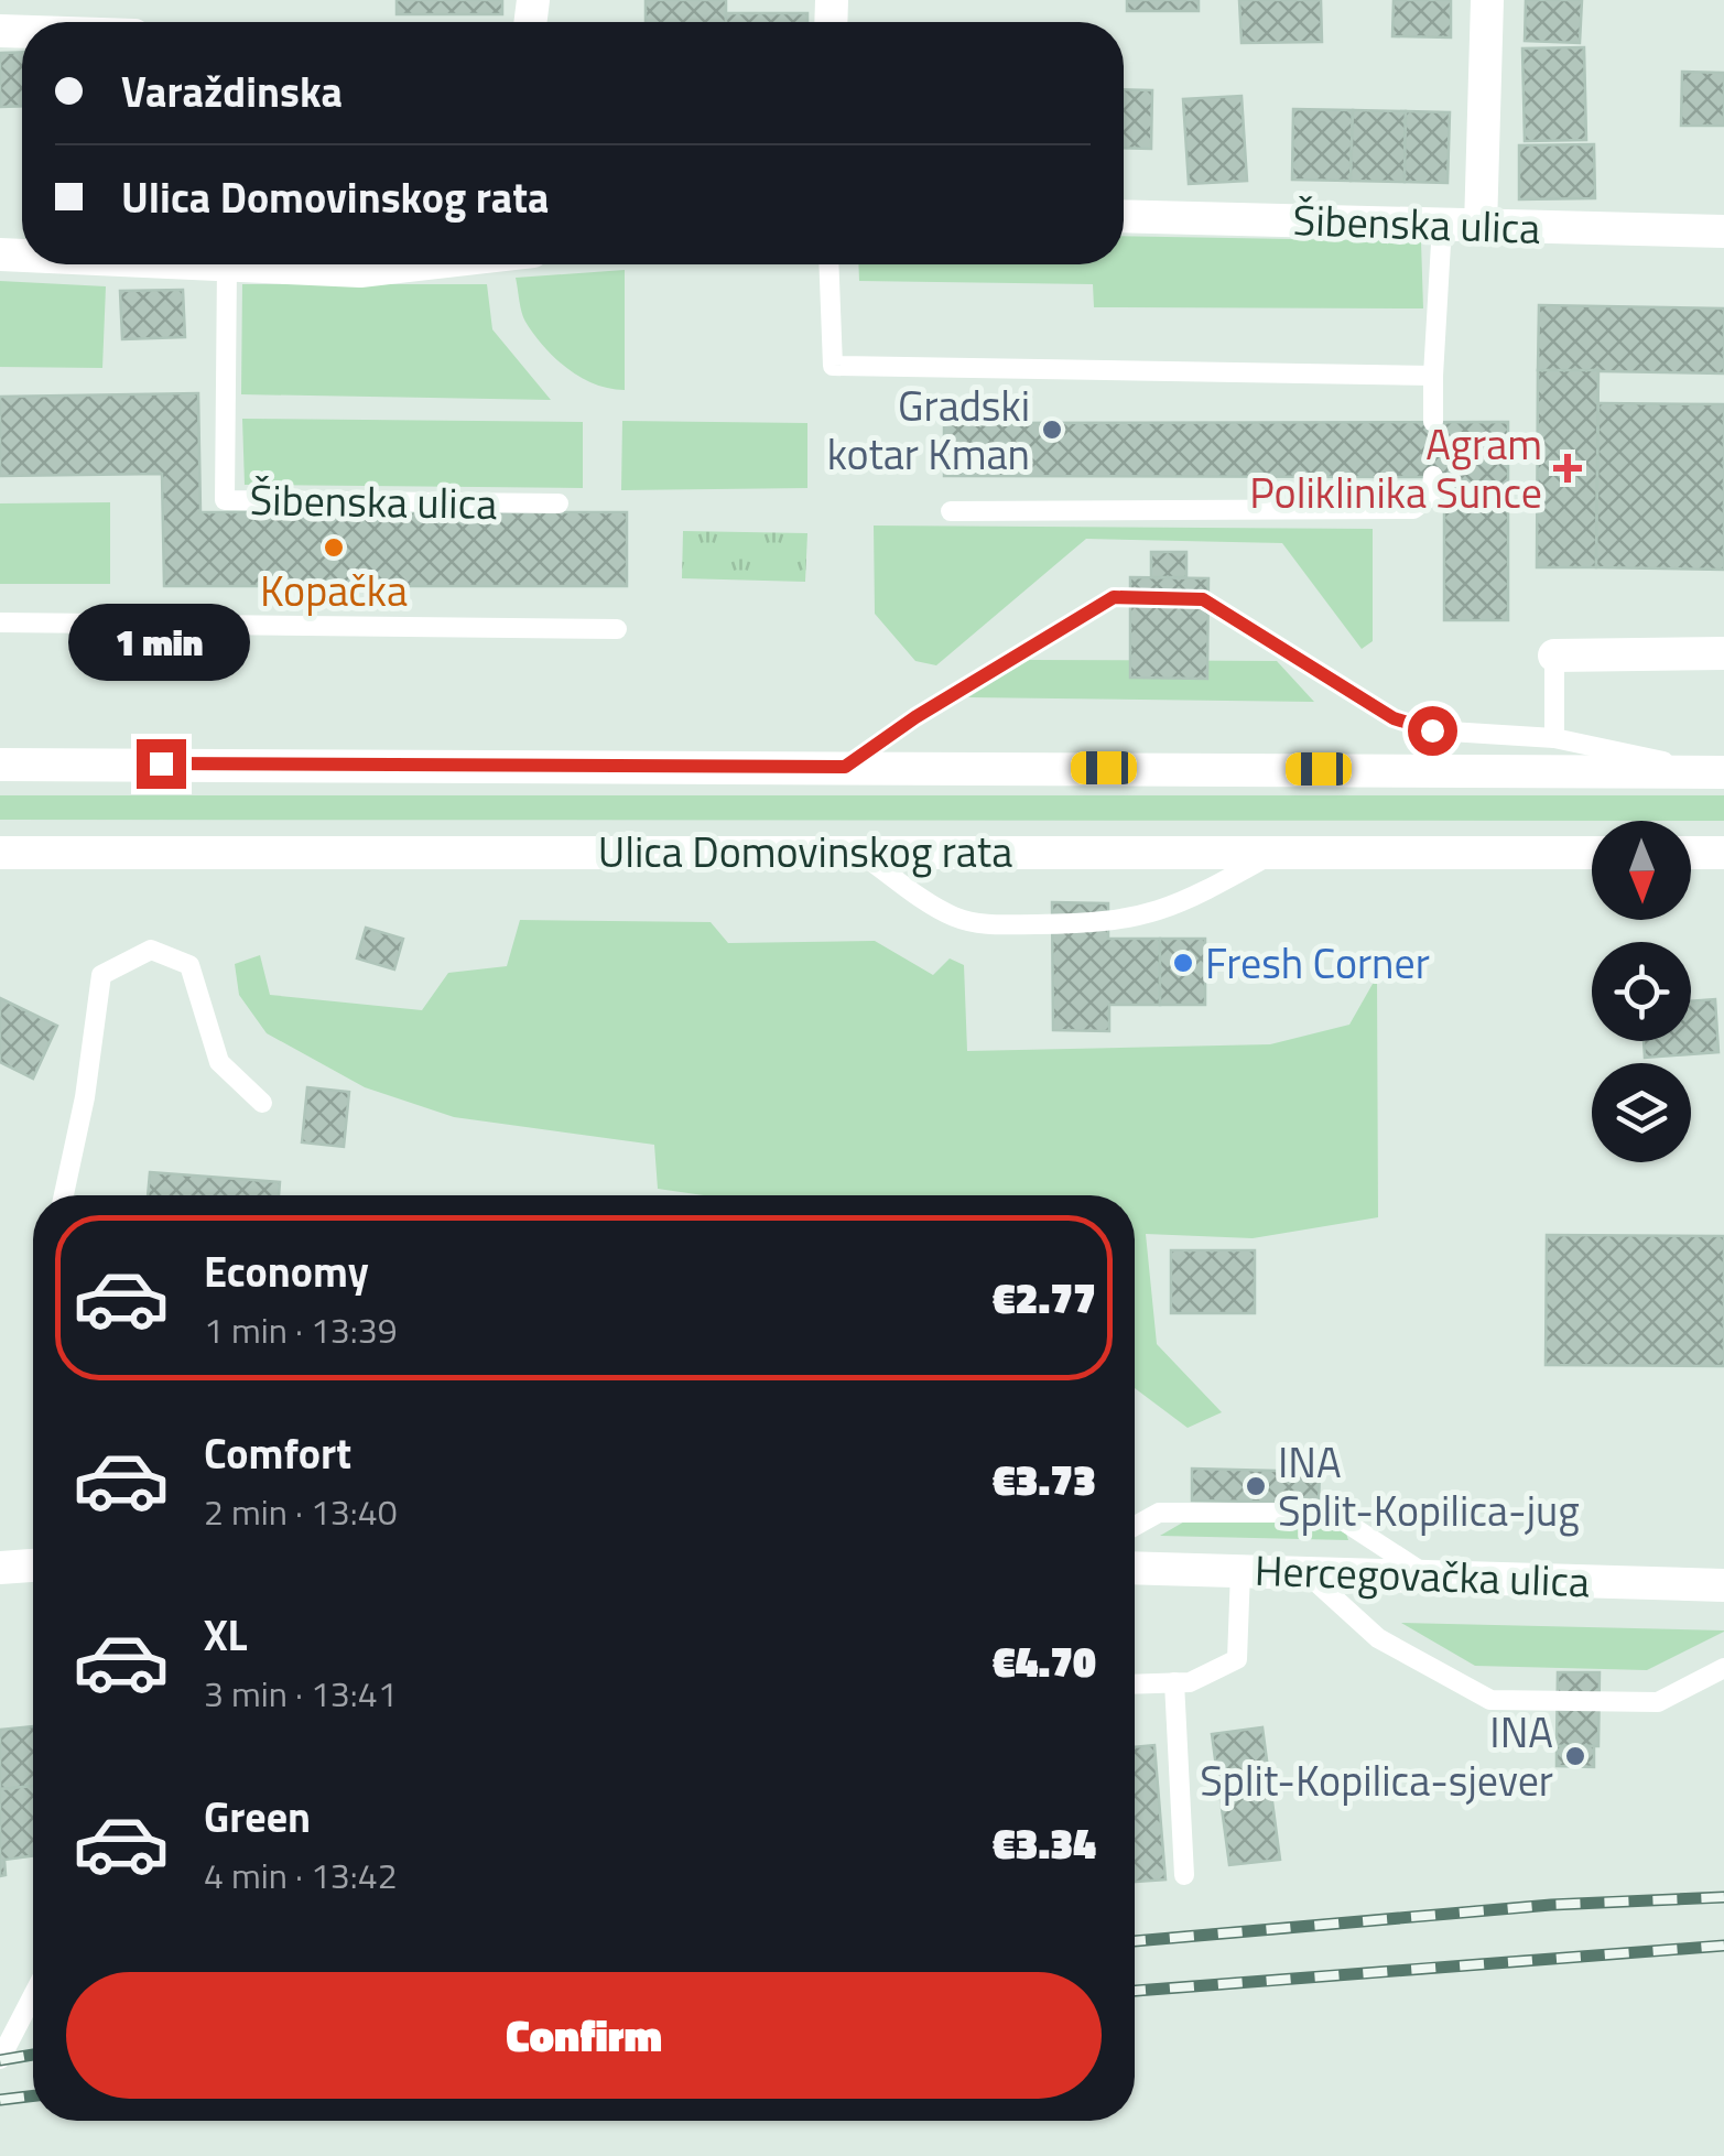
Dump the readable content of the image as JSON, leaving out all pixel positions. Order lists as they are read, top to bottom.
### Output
{
  "streets": {
    "main road": ["Šibenska ulica", "Ulica Domovinskog rata", "Hercegovačka ulica"]
  },
  "places": {
    "other": [
      "Gradski kotar Kman",
      "Kopačka",
      "Fresh Corner",
      "INA Split-Kopilica-jug",
      "INA Split-Kopilica-sjever"
    ],
    "health": ["Agram Poliklinika Sunce"]
  },
  "north": "bottom",
  "page": {
    "banner": ["Varaždinska", "Ulica Domovinskog rata"],
    "bubble": "1 min",
    "list": [
      {
        "name": "Economy",
        "note": "1 min · 13:39",
        "value": "€2.77"
      },
      {
        "name": "Comfort",
        "note": "2 min · 13:40",
        "value": "€3.73"
      },
      {
        "name": "XL",
        "note": "3 min · 13:41",
        "value": "€4.70"
      },
      {
        "name": "Green",
        "note": "4 min · 13:42",
        "value": "€3.34"
      }
    ],
    "buttons": "Confirm"
  }
}
